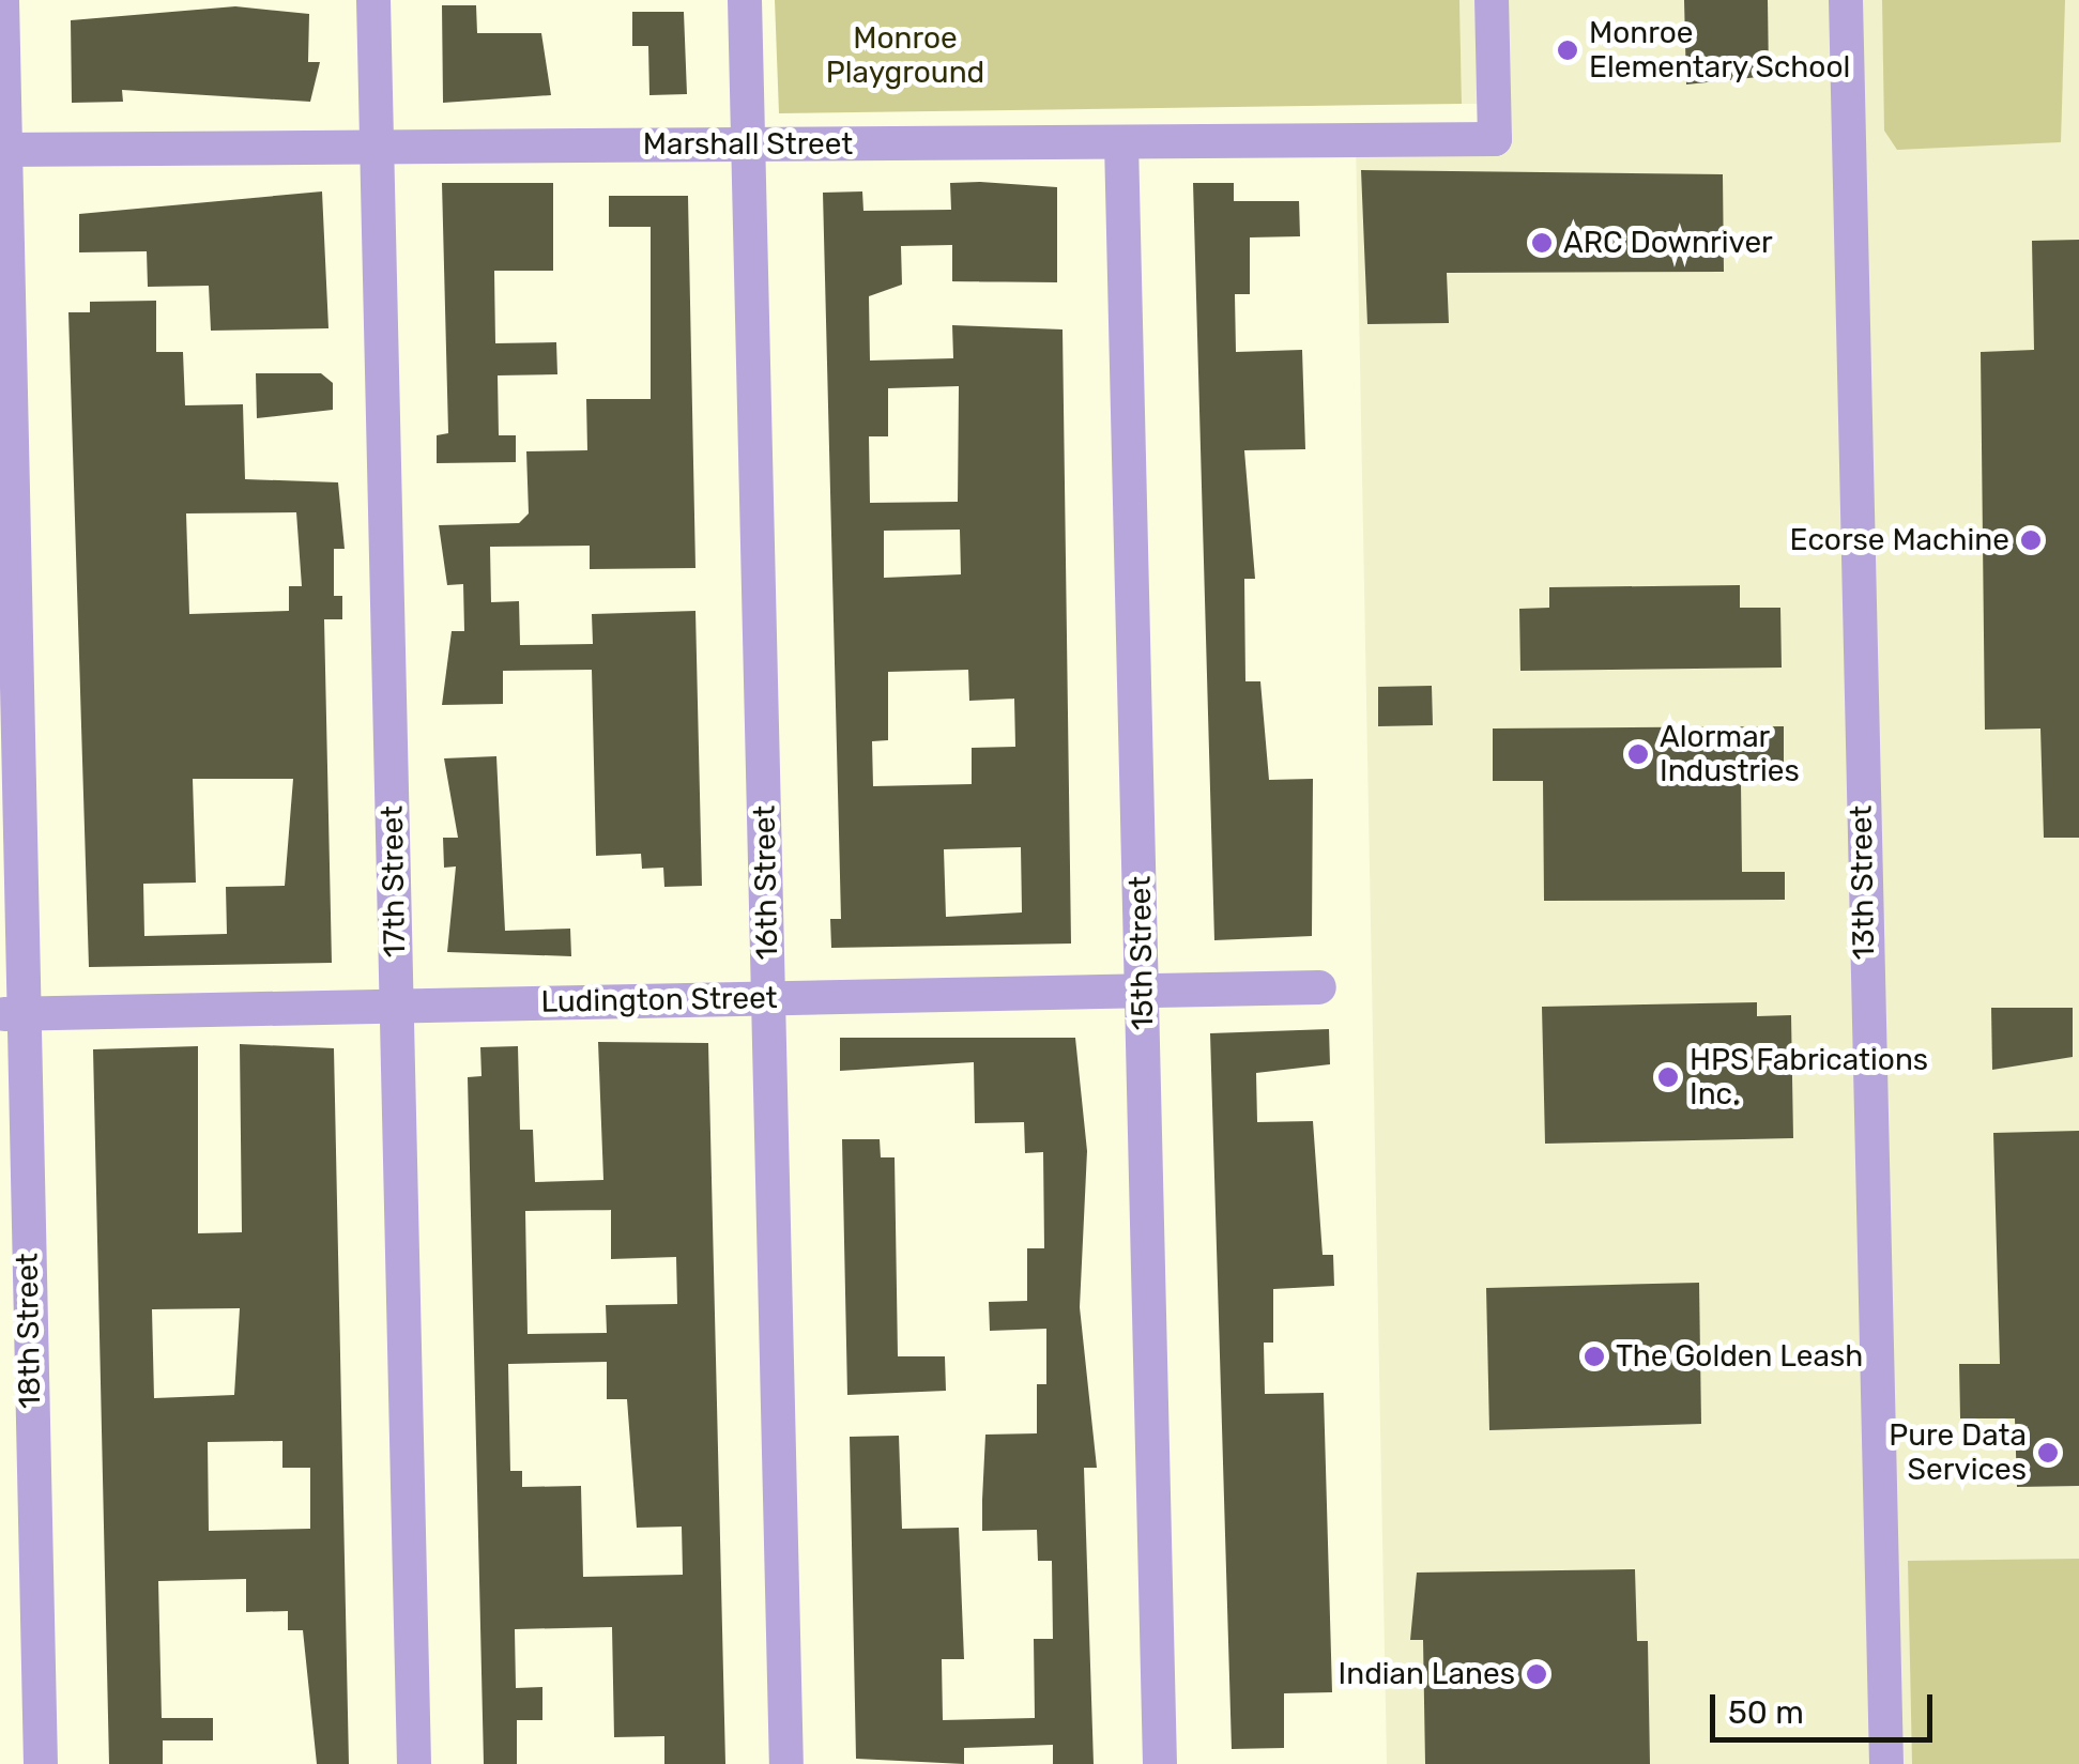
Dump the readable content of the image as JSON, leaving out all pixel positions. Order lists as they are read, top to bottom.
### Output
{
  "streets": {
    "street": [
      "Marshall Street",
      "17th Street",
      "16th Street",
      "13th Street",
      "15th Street",
      "Ludington Street",
      "18th Street"
    ]
  },
  "crossings": [
    ["Marshall Street", "17th Street"],
    ["Marshall Street", "16th Street"],
    ["Marshall Street", "15th Street"],
    ["Marshall Street", "18th Street"],
    ["17th Street", "Ludington Street"],
    ["16th Street", "Ludington Street"],
    ["15th Street", "Ludington Street"],
    ["Ludington Street", "18th Street"]
  ],
  "parks": ["Monroe Playground"],
  "places": [
    "Monroe Elementary School",
    "ARC Downriver",
    "Ecorse Machine",
    "Alormar Industries",
    "HPS Fabrications Inc.",
    "The Golden Leash",
    "Pure Data Services",
    "Indian Lanes"
  ],
  "scale_bar": "50 m"
}
